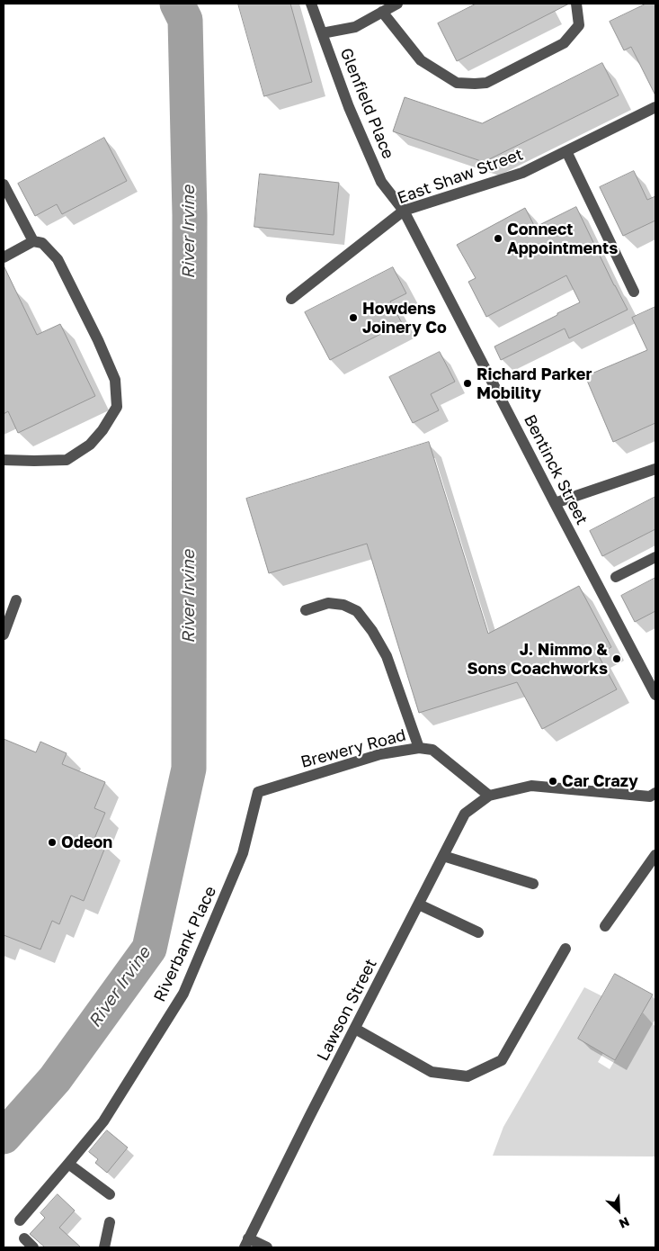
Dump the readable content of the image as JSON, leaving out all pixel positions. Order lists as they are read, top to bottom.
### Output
{
  "streets": {
    "street": [
      "Glenfield Place",
      "East Shaw Street",
      "Bentinck Street",
      "Brewery Road",
      "Riverbank Place",
      "Lawson Street"
    ]
  },
  "crossings": [
    ["Glenfield Place", "East Shaw Street"],
    ["Glenfield Place", "Bentinck Street"],
    ["East Shaw Street", "Bentinck Street"],
    ["Brewery Road", "Riverbank Place"],
    ["Brewery Road", "Lawson Street"]
  ],
  "water": ["River Irvine"],
  "places": [
    "Connect Appointments",
    "Howdens Joinery Co",
    "Richard Parker Mobility",
    "J. Nimmo & Sons Coachworks",
    "Car Crazy",
    "Odeon"
  ],
  "north": "bottom right"
}
